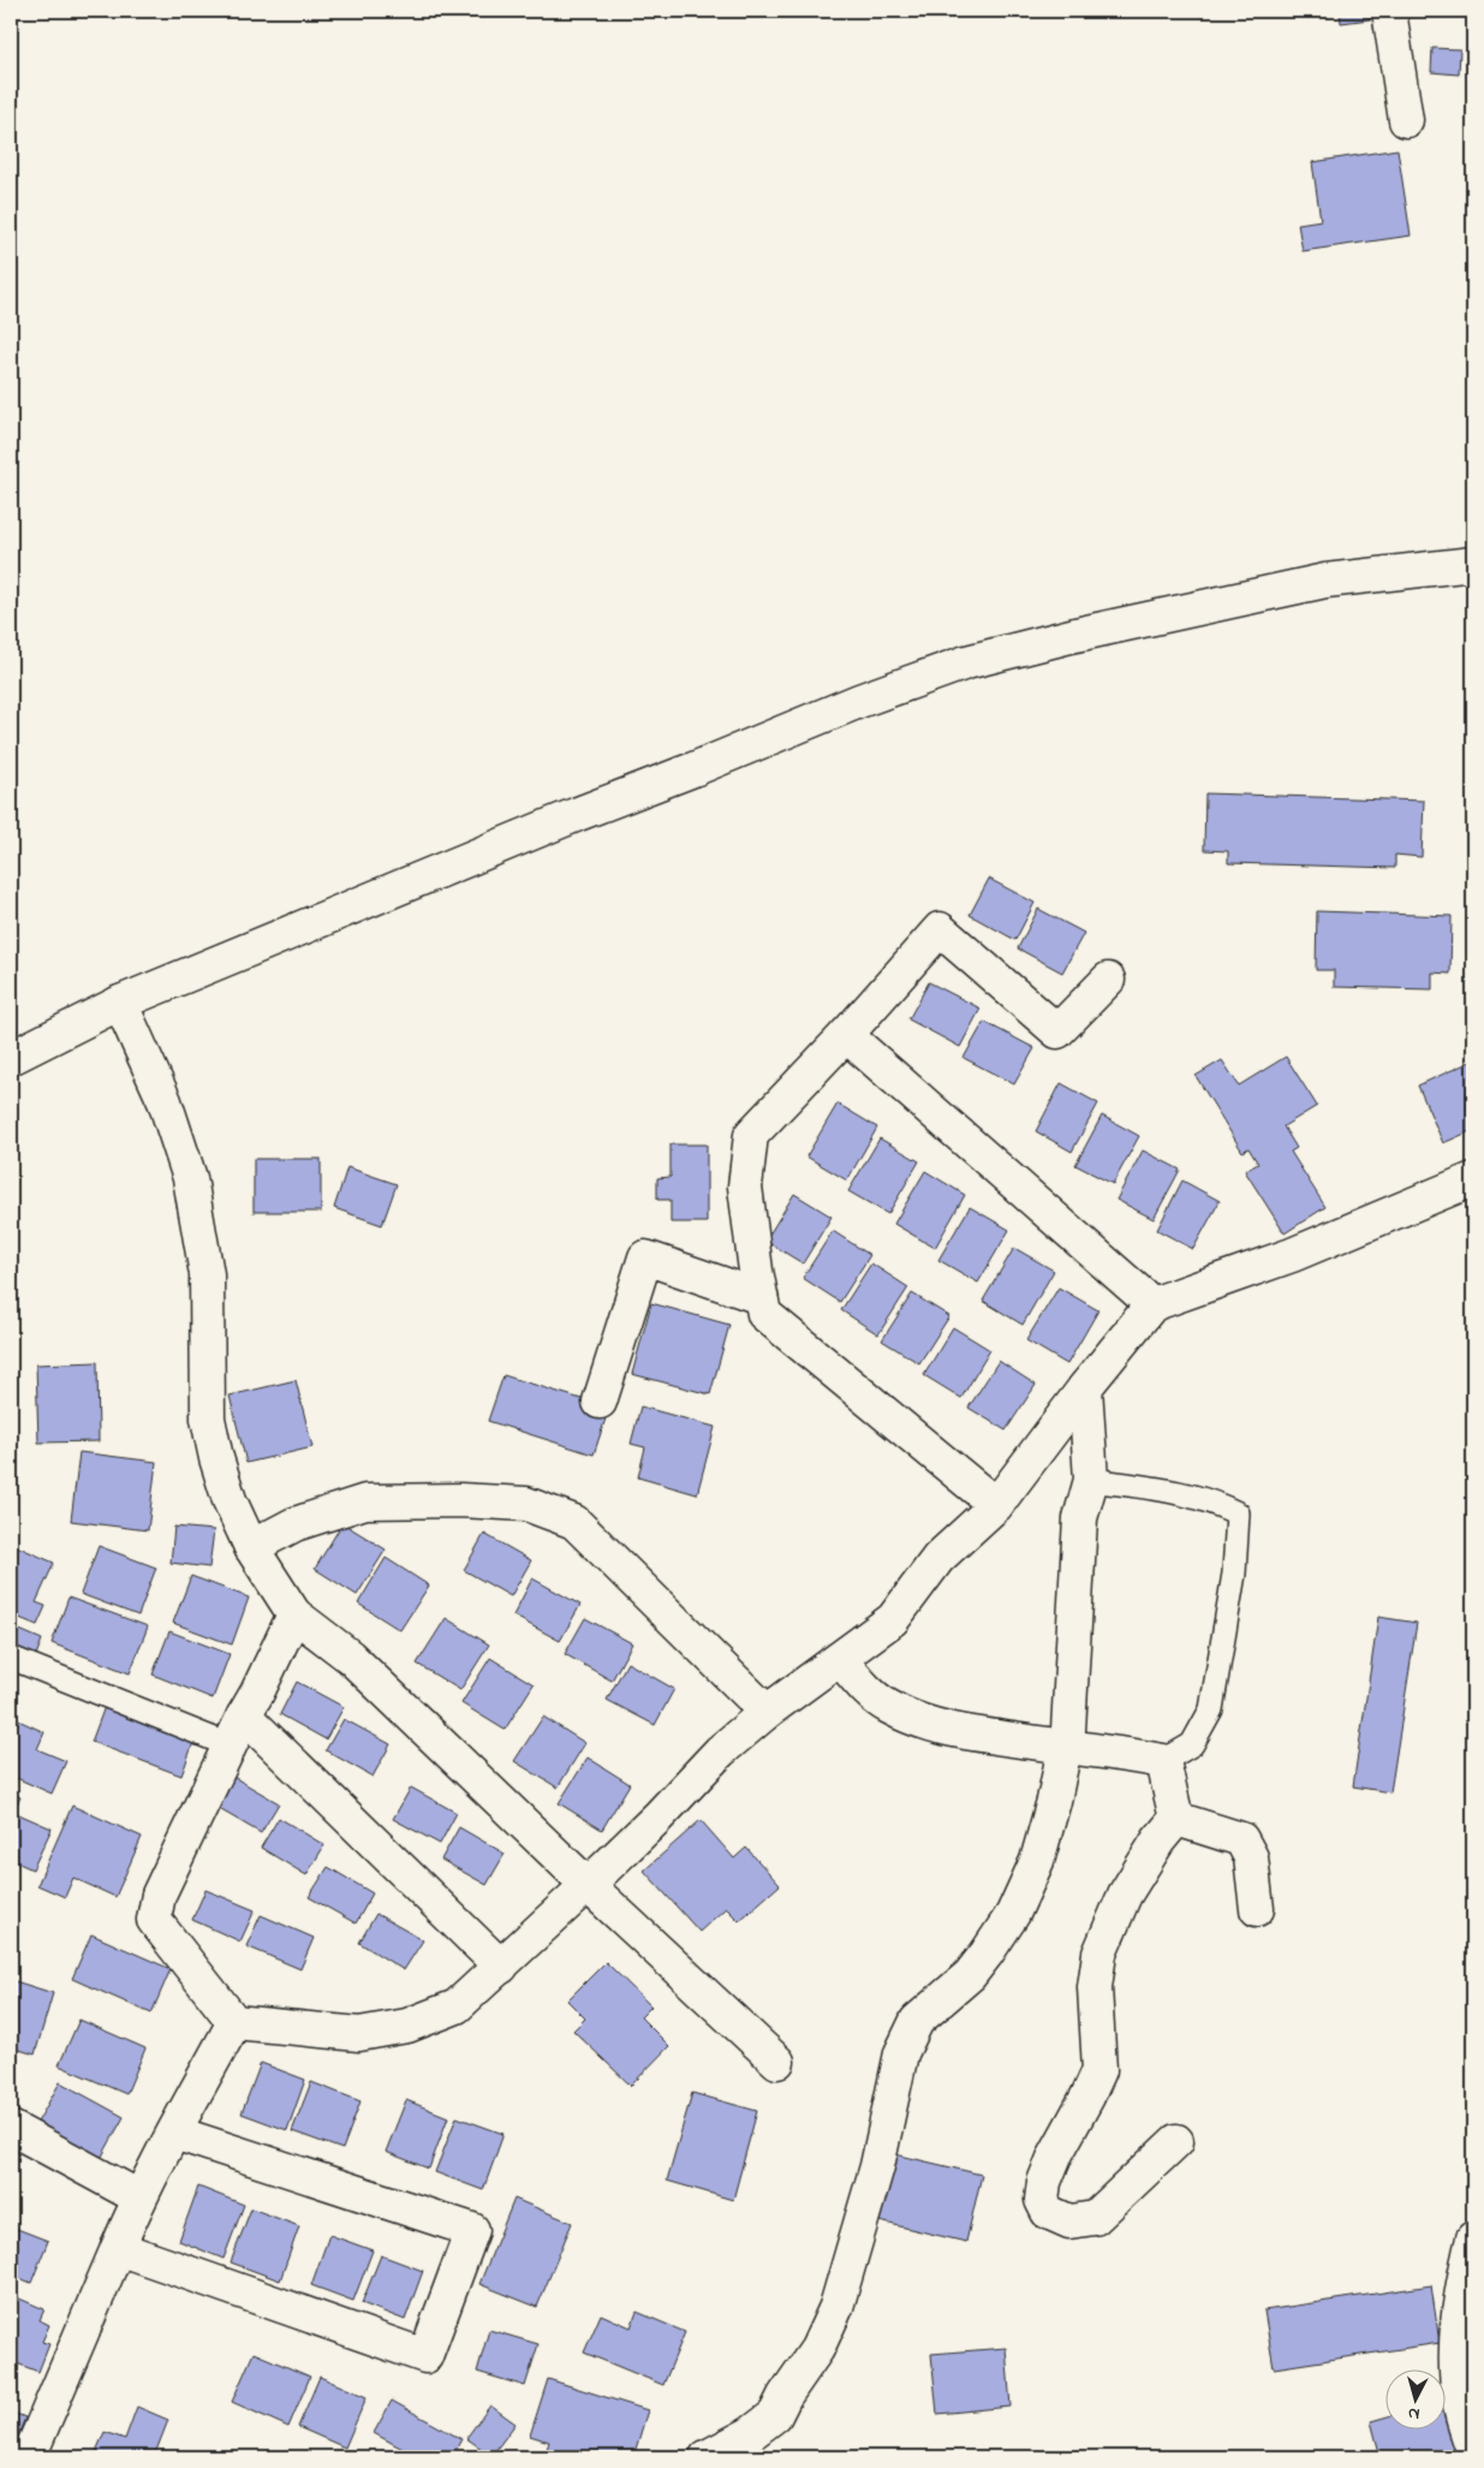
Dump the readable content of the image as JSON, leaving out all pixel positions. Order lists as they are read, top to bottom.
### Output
{
  "north": "bottom"
}
